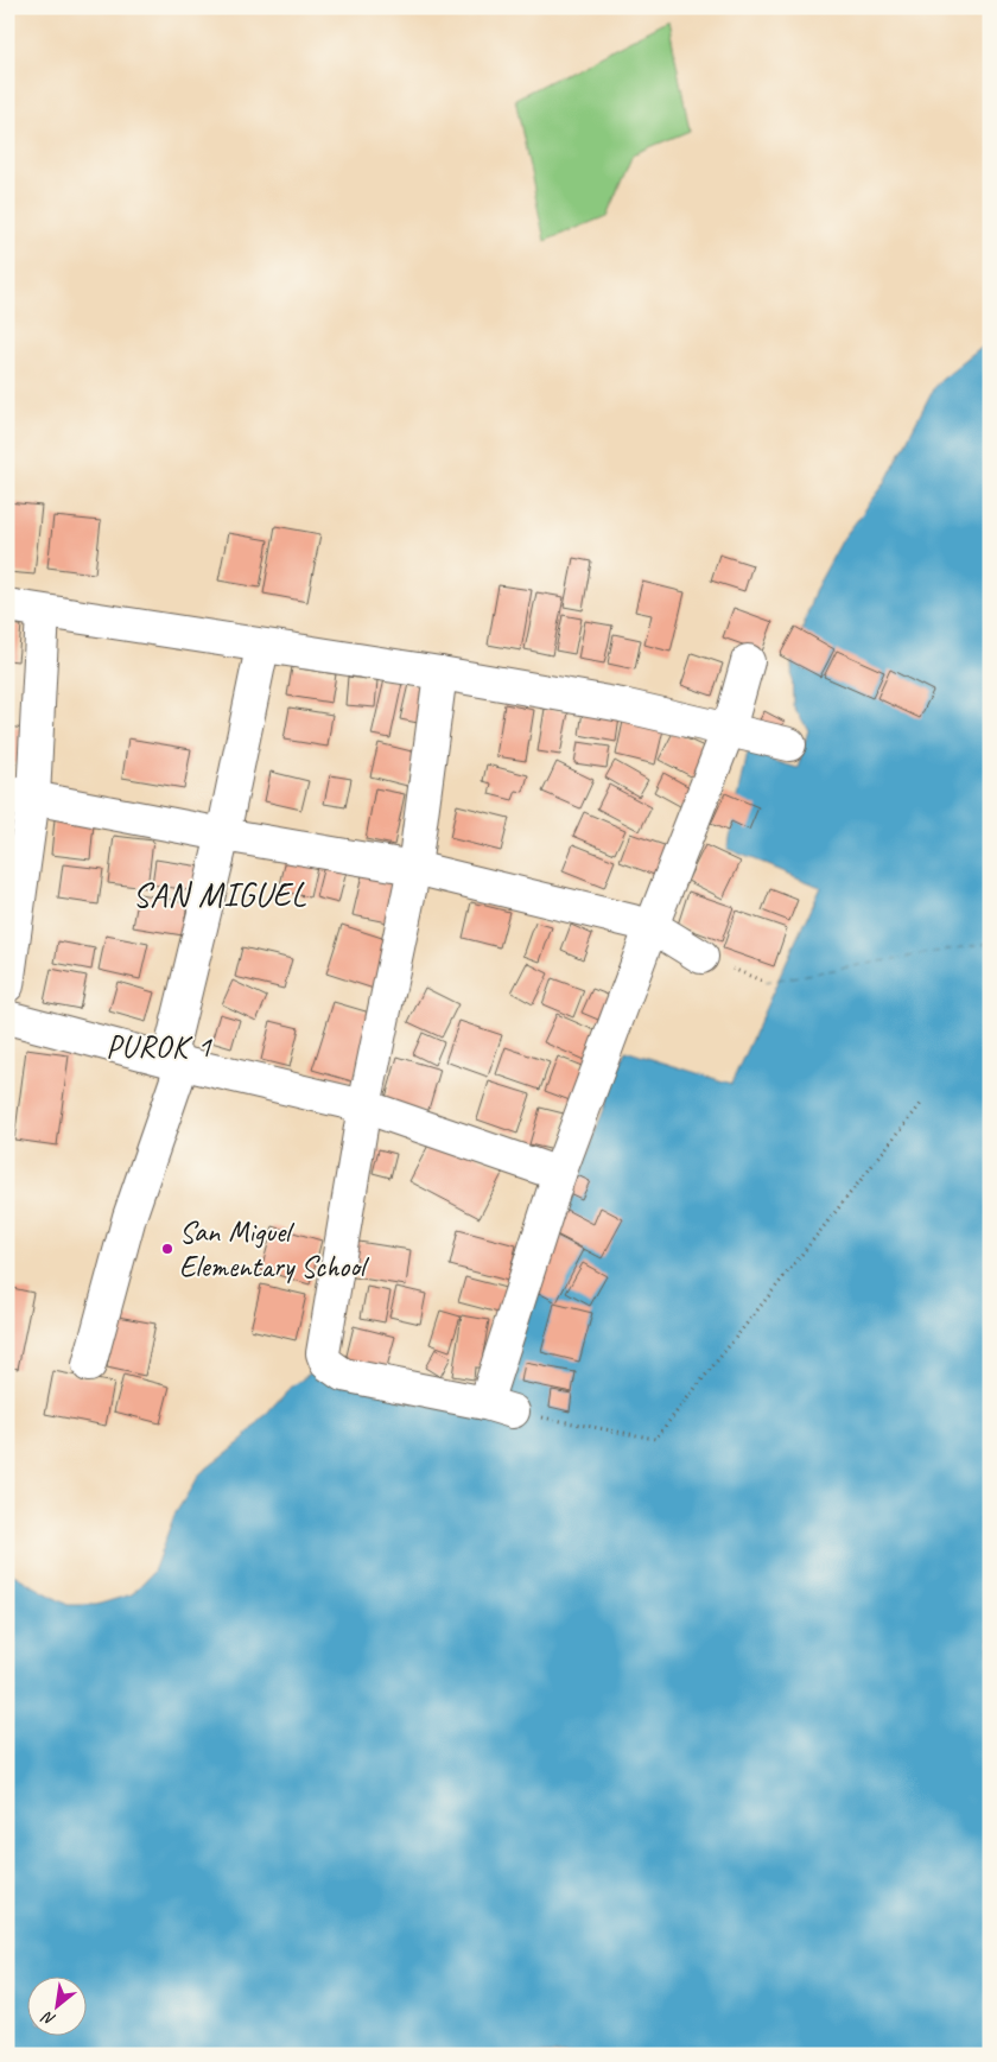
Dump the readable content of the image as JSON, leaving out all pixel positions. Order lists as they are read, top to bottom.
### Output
{
  "districts": ["SAN MIGUEL", "PUROK 1"],
  "places": ["San Miguel Elementary School"],
  "north": "bottom left"
}
